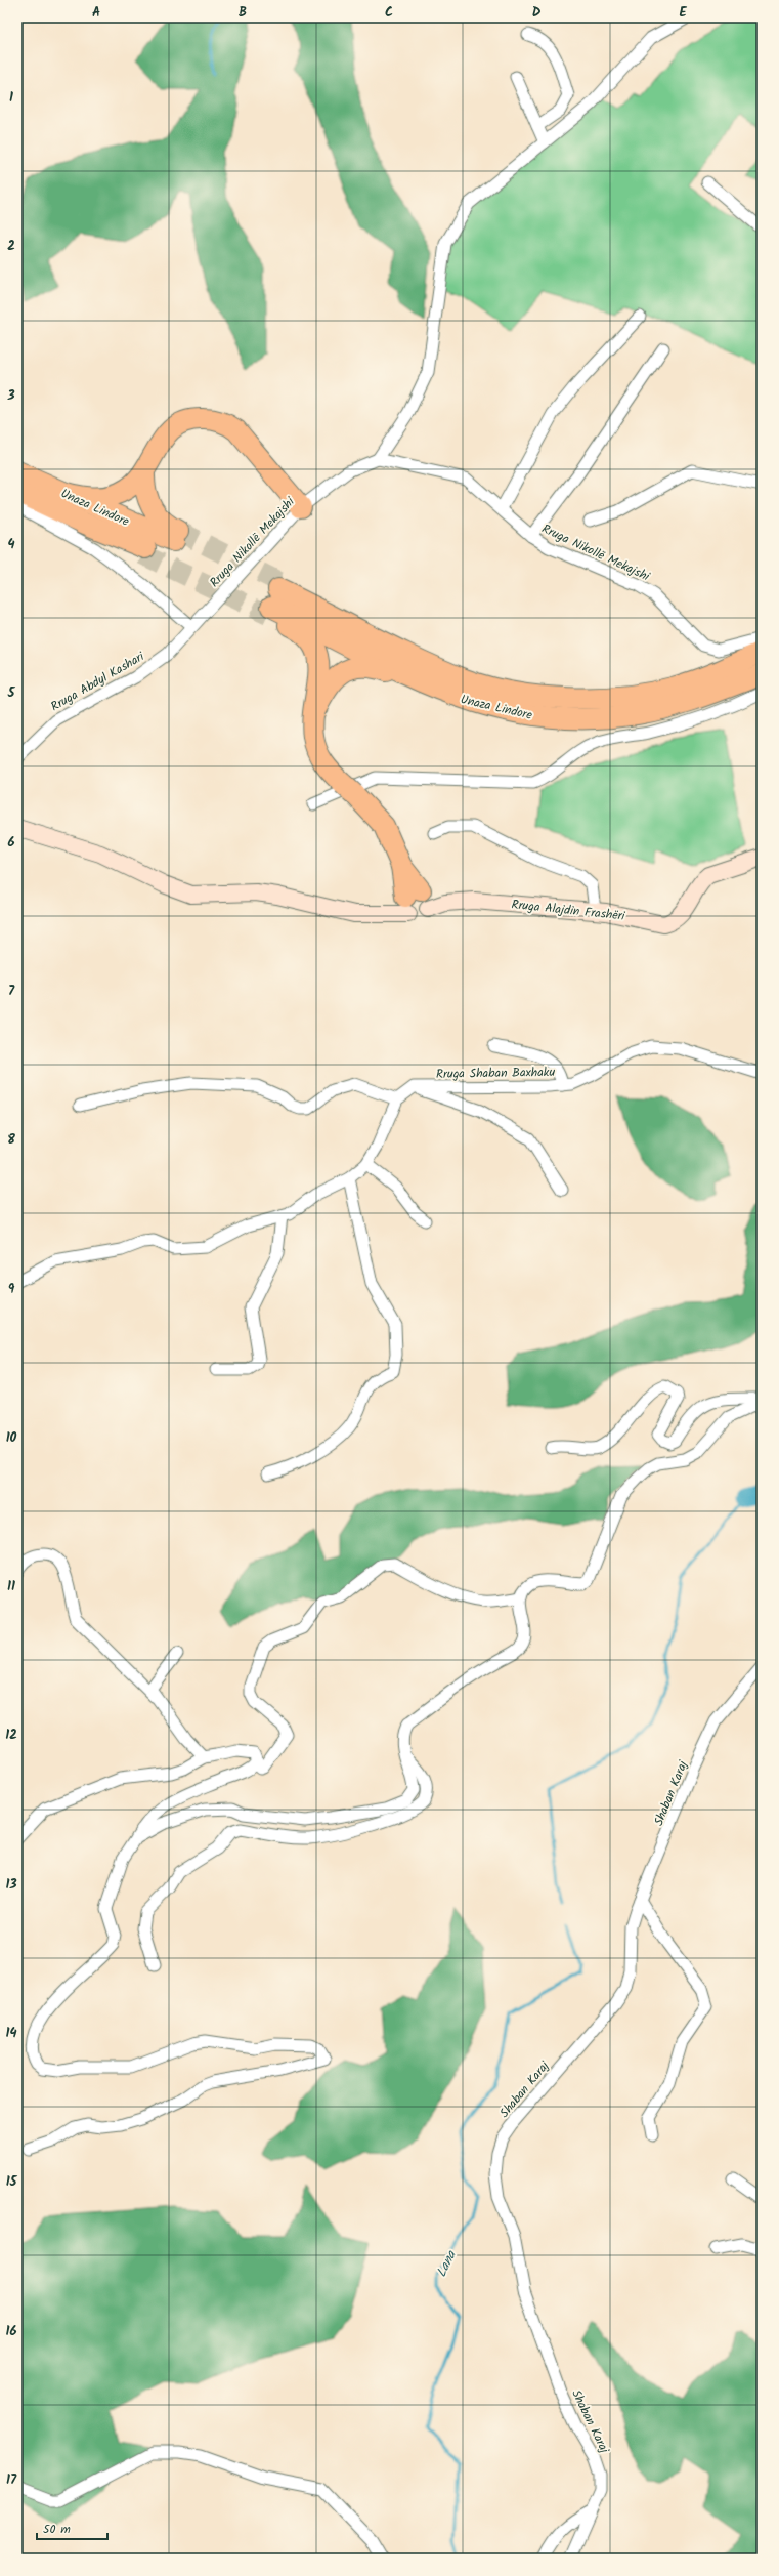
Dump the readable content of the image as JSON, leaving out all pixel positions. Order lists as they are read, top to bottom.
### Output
{
  "streets": {
    "highway": ["Unaza Lindore"],
    "main road": ["Rruga Alajdin Frashëri"],
    "street": [
      "Rruga Nikollë Mekajshi",
      "Rruga Abdyl Kashari",
      "Rruga Shaban Baxhaku",
      "Shaban Karaj"
    ]
  },
  "crossings": [
    ["Rruga Nikollë Mekajshi", "Rruga Abdyl Kashari"]
  ],
  "water": ["Lana"],
  "scale_bar": "50 m",
  "grid": {
    "columns": [
      "A",
      "B",
      "C",
      "D",
      "E"
    ],
    "rows": [
      "1",
      "2",
      "3",
      "4",
      "5",
      "6",
      "7",
      "8",
      "9",
      "10",
      "11",
      "12",
      "13",
      "14",
      "15",
      "16",
      "17"
    ]
  }
}
